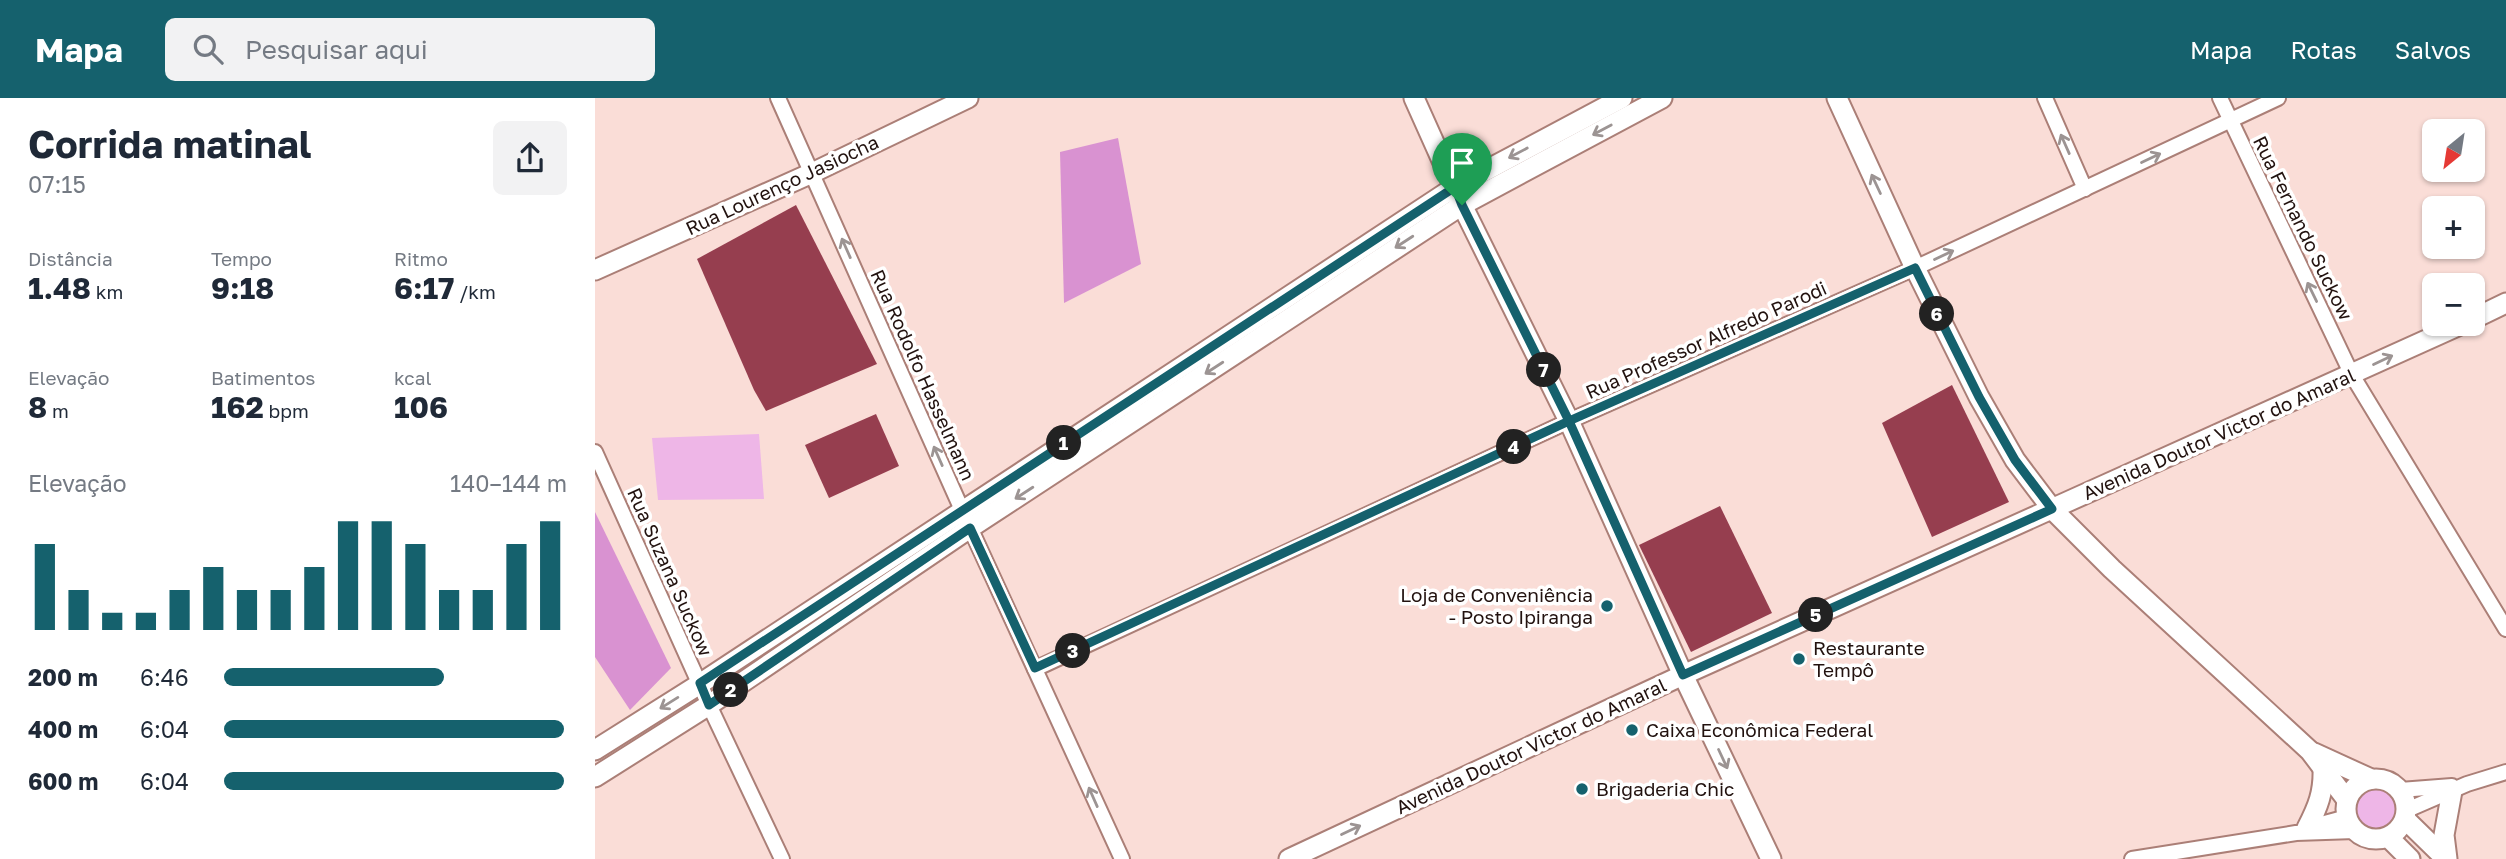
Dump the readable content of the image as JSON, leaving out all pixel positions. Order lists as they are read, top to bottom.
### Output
{
  "streets": {
    "main road": ["Rua Lourenço Jasiocha", "Avenida Doutor Victor do Amaral"],
    "street": [
      "Rua Fernando Suckow",
      "Rua Professor Alfredo Parodi",
      "Rua Rodolfo Hasselmann",
      "Rua Suzana Suckow"
    ]
  },
  "crossings": [
    ["Rua Lourenço Jasiocha", "Rua Rodolfo Hasselmann"],
    ["Rua Fernando Suckow", "Rua Professor Alfredo Parodi"],
    ["Rua Fernando Suckow", "Avenida Doutor Victor do Amaral"],
    ["Rua Professor Alfredo Parodi", "Rua Rodolfo Hasselmann"]
  ],
  "one_way": ["Rua Fernando Suckow", "Rua Rodolfo Hasselmann", "Avenida Doutor Victor do Amaral"],
  "places": [
    "Loja de Conveniência - Posto Ipiranga",
    "Restaurante Tempô",
    "Caixa Econômica Federal",
    "Brigaderia Chic"
  ],
  "north": "bottom left",
  "page": {
    "header": "Mapa",
    "search": "Pesquisar aqui",
    "nav": ["Mapa", "Rotas", "Salvos"],
    "heading": ["Corrida matinal", "07:15"],
    "map_buttons": ["+", "−"],
    "stats": [
      ["Distância", "1.48 km"],
      ["Tempo", "9:18"],
      ["Ritmo", "6:17 /km"],
      ["Elevação", "8 m"],
      ["Batimentos", "162 bpm"],
      ["kcal", "106"]
    ],
    "pins": [
      "6",
      "7",
      "1",
      "4",
      "5",
      "3",
      "2"
    ],
    "chart": ["Elevação", "140–144 m"],
    "list": [
      {
        "name": "200 m",
        "note": "6:46"
      },
      {
        "name": "400 m",
        "note": "6:04"
      },
      {
        "name": "600 m",
        "note": "6:04"
      }
    ]
  }
}
